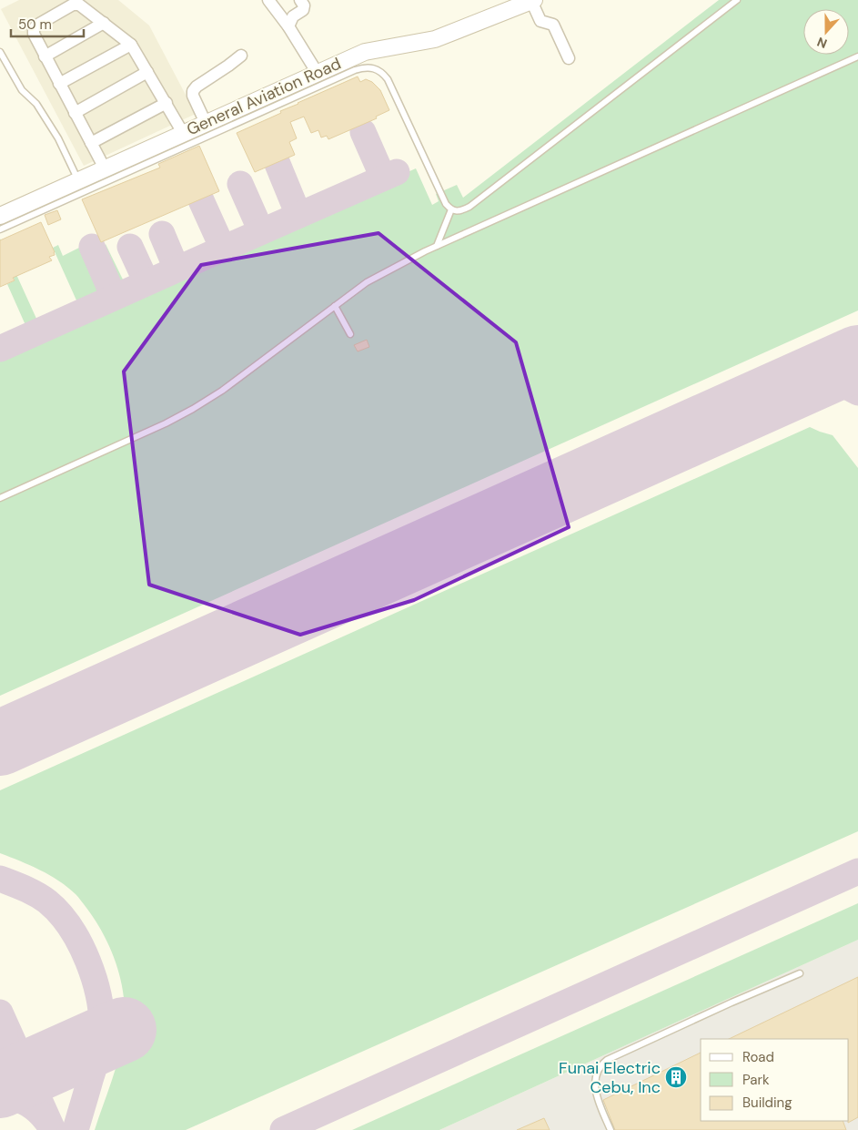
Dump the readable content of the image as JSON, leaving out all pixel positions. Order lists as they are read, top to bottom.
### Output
{
  "streets": {
    "main road": ["General Aviation Road"]
  },
  "places": {
    "building": ["Funai Electric Cebu, Inc"]
  },
  "legend": ["Road", "Park", "Building"],
  "scale_bar": "50 m",
  "north": "bottom"
}
